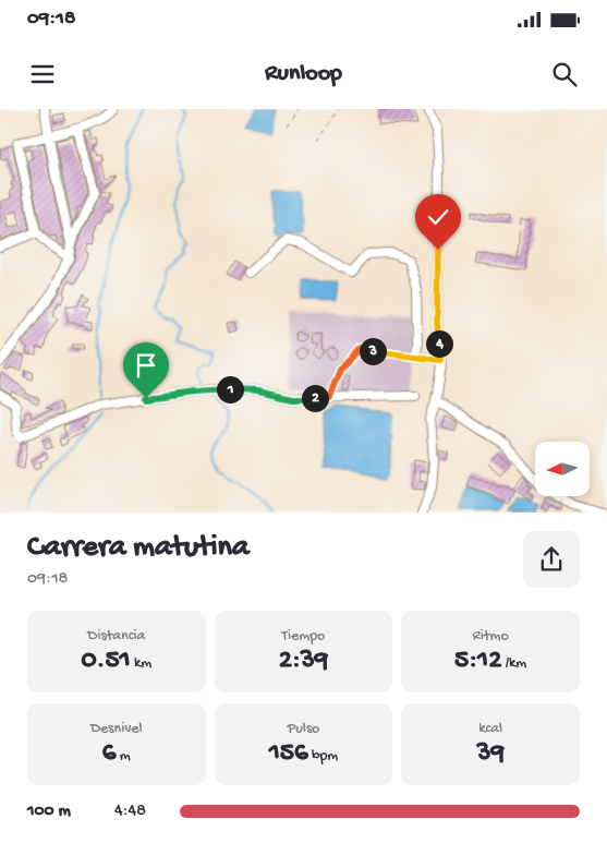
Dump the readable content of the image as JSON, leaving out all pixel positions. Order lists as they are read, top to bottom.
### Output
{
  "north": "left",
  "page": {
    "status": "09:18",
    "header": "Runloop",
    "pins": [
      "4",
      "3",
      "1",
      "2"
    ],
    "heading": ["Carrera matutina", "09:18"],
    "stats": [
      ["Distancia", "0.51 km"],
      ["Tiempo", "2:39"],
      ["Ritmo", "5:12 /km"],
      ["Desnivel", "6 m"],
      ["Pulso", "156 bpm"],
      ["kcal", "39"]
    ],
    "list": [
      {
        "name": "100 m",
        "note": "4:48"
      }
    ]
  }
}
